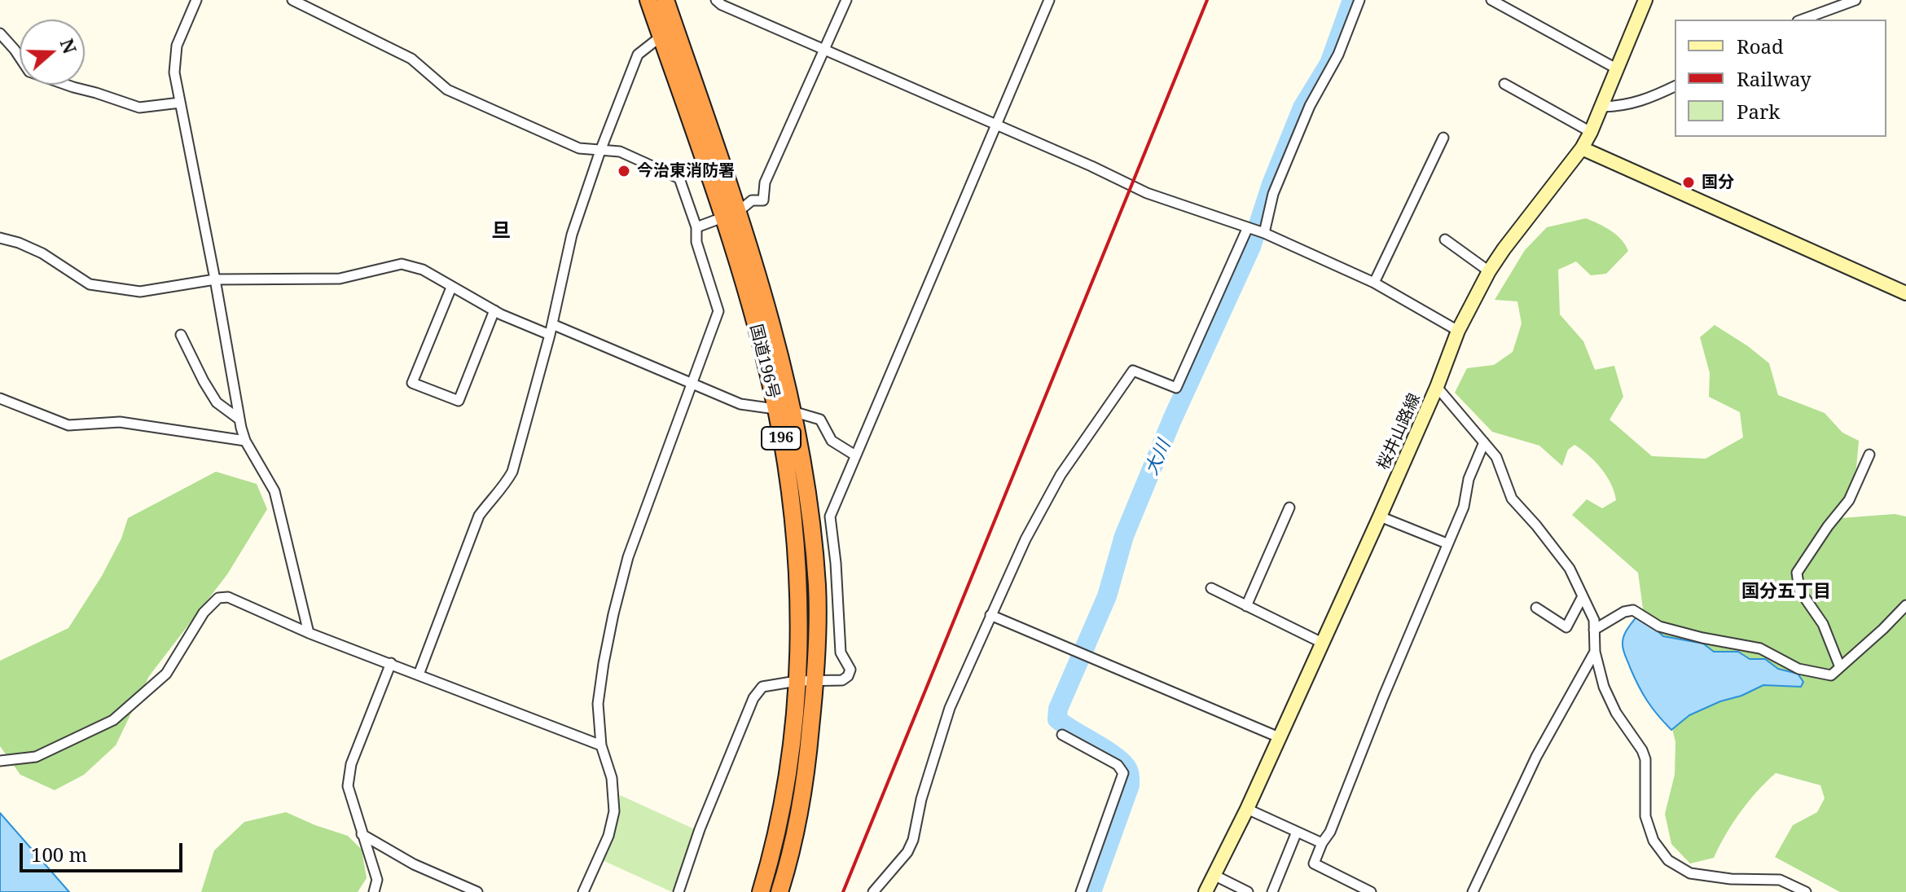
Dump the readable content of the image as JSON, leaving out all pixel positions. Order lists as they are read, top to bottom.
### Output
{
  "streets": {
    "highway": ["国道196号", "196"],
    "main road": ["桜井山路線"]
  },
  "districts": ["旦", "国分五丁目"],
  "water": ["大川"],
  "places": ["今治東消防署", "国分"],
  "legend": ["Road", "Railway", "Park"],
  "scale_bar": "100 m",
  "north": "right"
}
